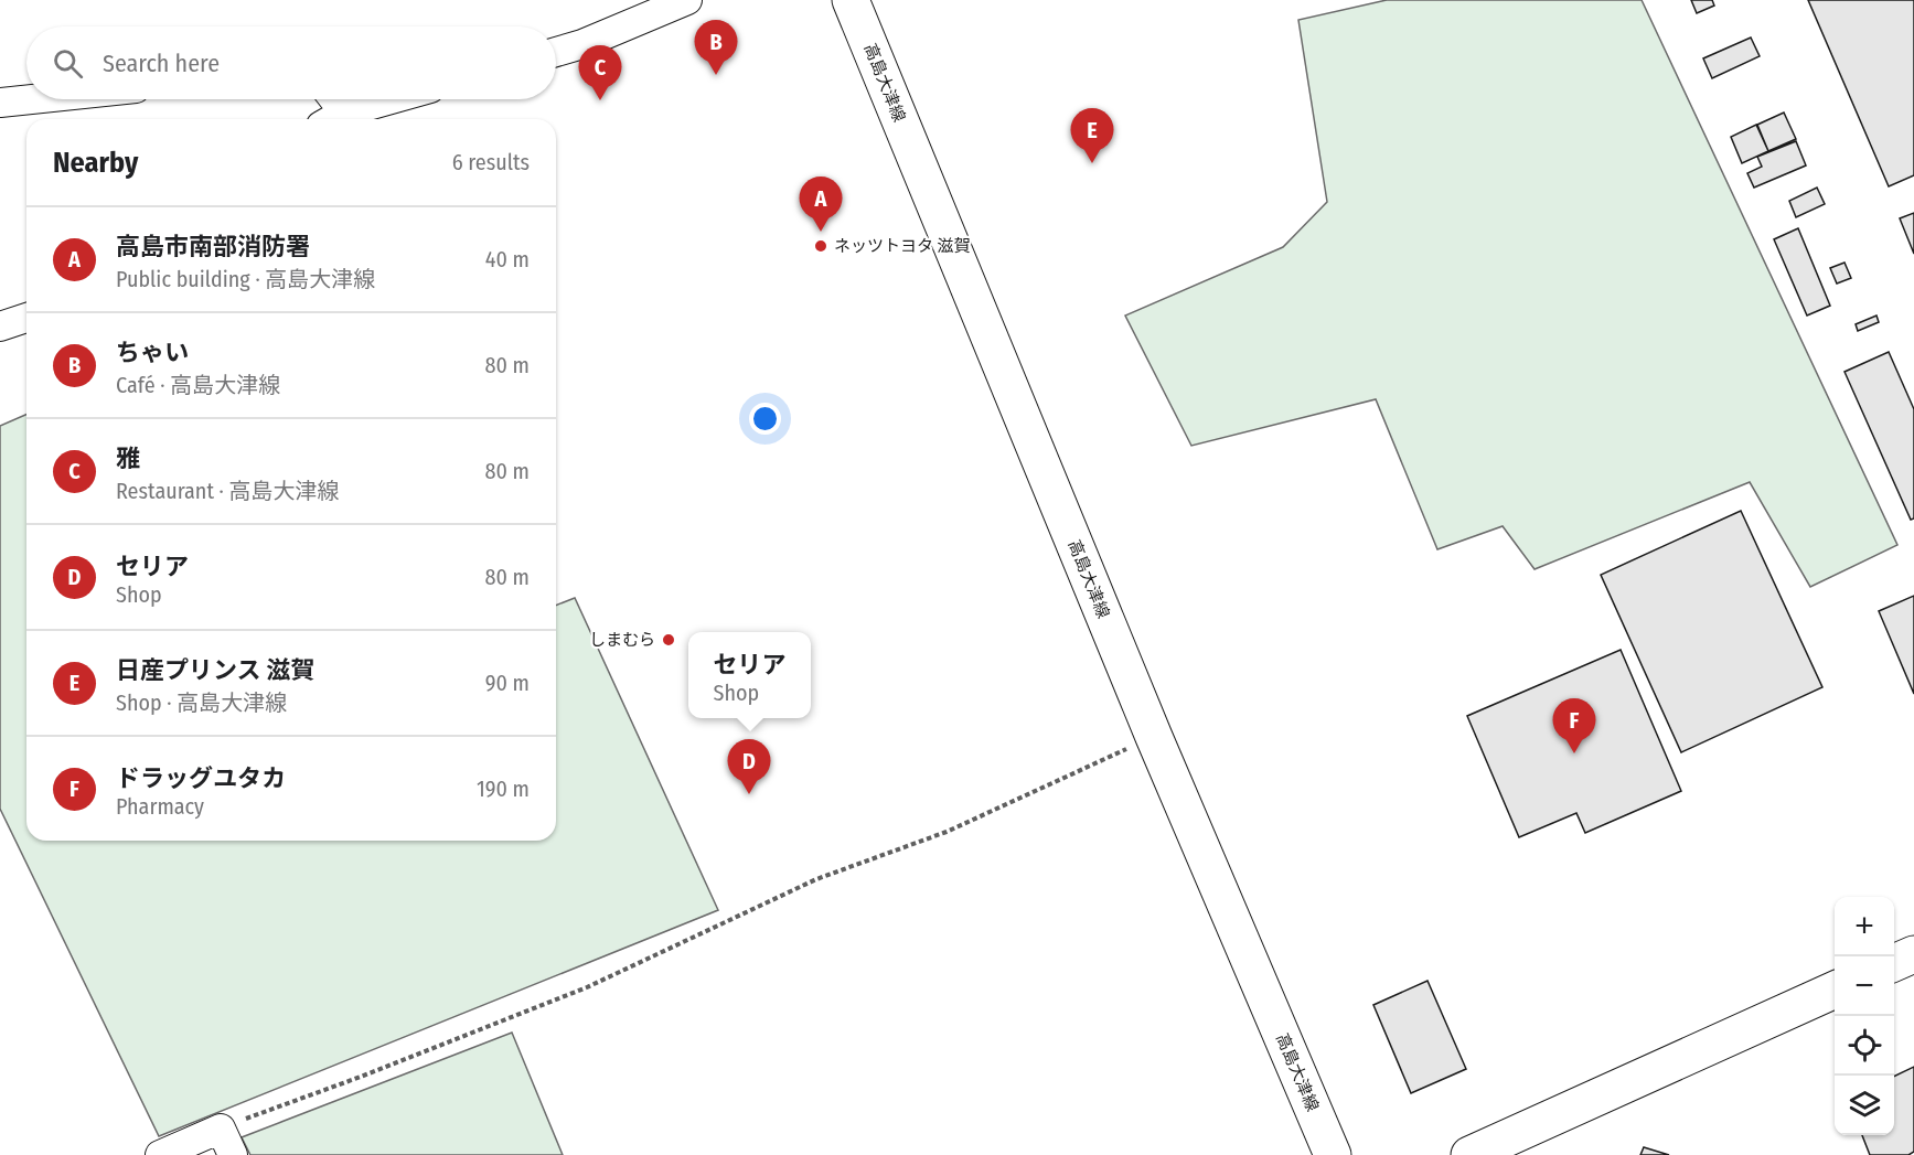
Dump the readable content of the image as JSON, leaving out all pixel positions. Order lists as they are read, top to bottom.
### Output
{
  "streets": {
    "main road": ["高島大津線"]
  },
  "places": ["ネッツトヨタ 滋賀", "しまむら"],
  "page": {
    "pins": [
      "B",
      "C",
      "E",
      "A",
      "F",
      "D"
    ],
    "search": "Search here",
    "heading": ["Nearby", "6 results"],
    "list": [
      {
        "mark": "A",
        "name": "高島市南部消防署",
        "note": "Public building · 高島大津線",
        "value": "40 m"
      },
      {
        "mark": "B",
        "name": "ちゃい",
        "note": "Café · 高島大津線",
        "value": "80 m"
      },
      {
        "mark": "C",
        "name": "雅",
        "note": "Restaurant · 高島大津線",
        "value": "80 m"
      },
      {
        "mark": "D",
        "name": "セリア",
        "note": "Shop",
        "value": "80 m"
      },
      {
        "mark": "E",
        "name": "日産プリンス 滋賀",
        "note": "Shop · 高島大津線",
        "value": "90 m"
      },
      {
        "mark": "F",
        "name": "ドラッグユタカ",
        "note": "Pharmacy",
        "value": "190 m"
      }
    ],
    "popup": ["セリア", "Shop"],
    "map_buttons": ["+", "−"]
  }
}
